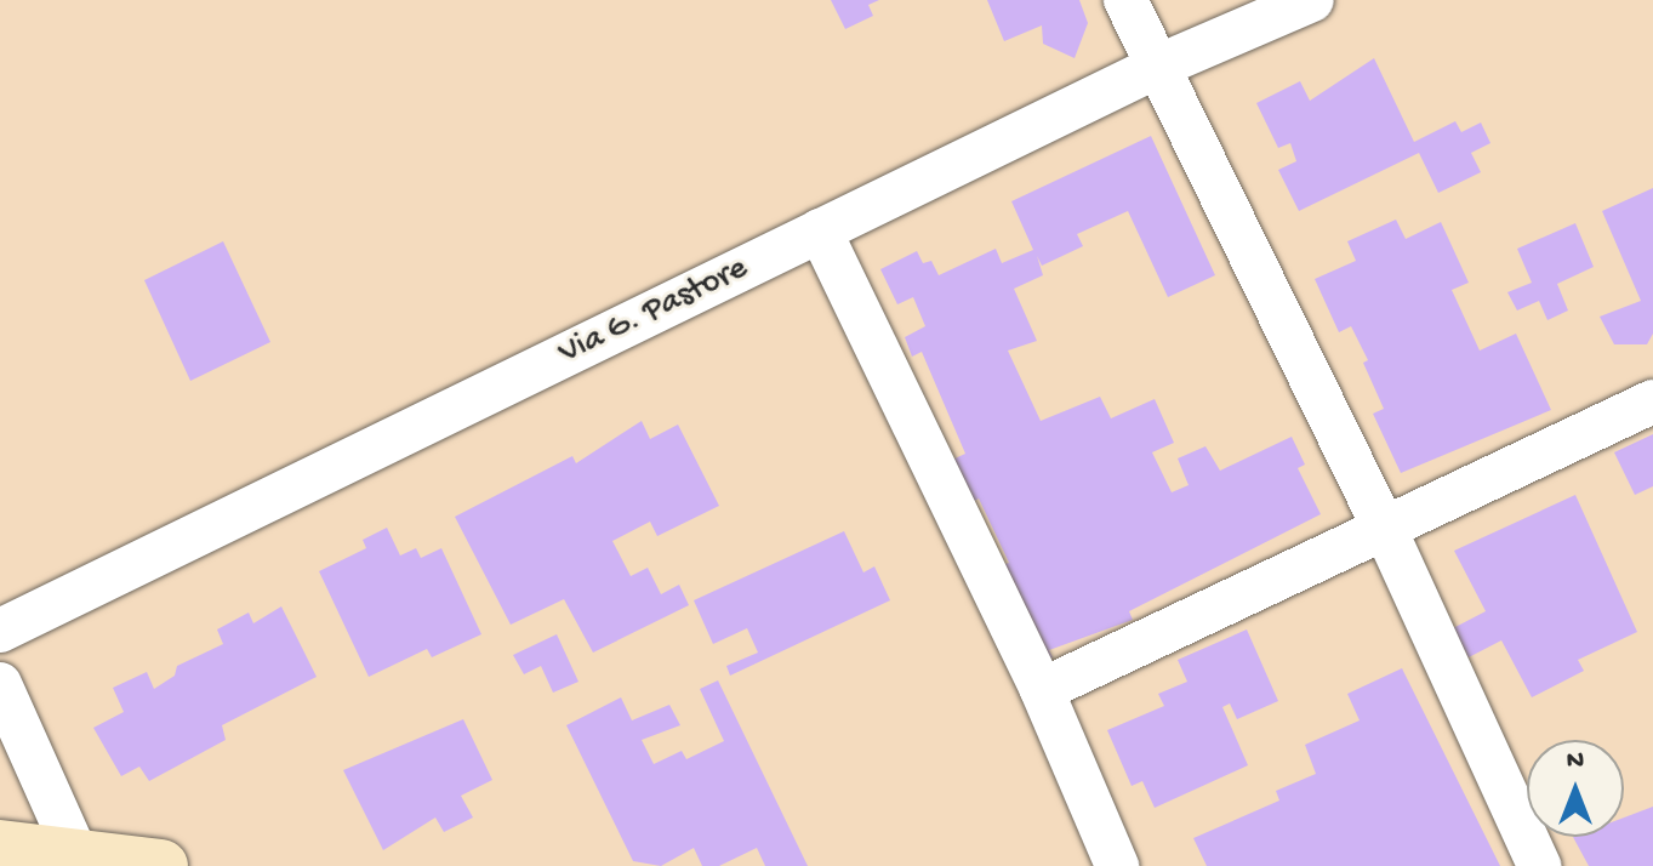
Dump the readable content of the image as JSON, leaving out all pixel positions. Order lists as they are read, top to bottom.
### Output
{
  "streets": {
    "street": ["Via G. Pastore"]
  },
  "north": "top"
}
